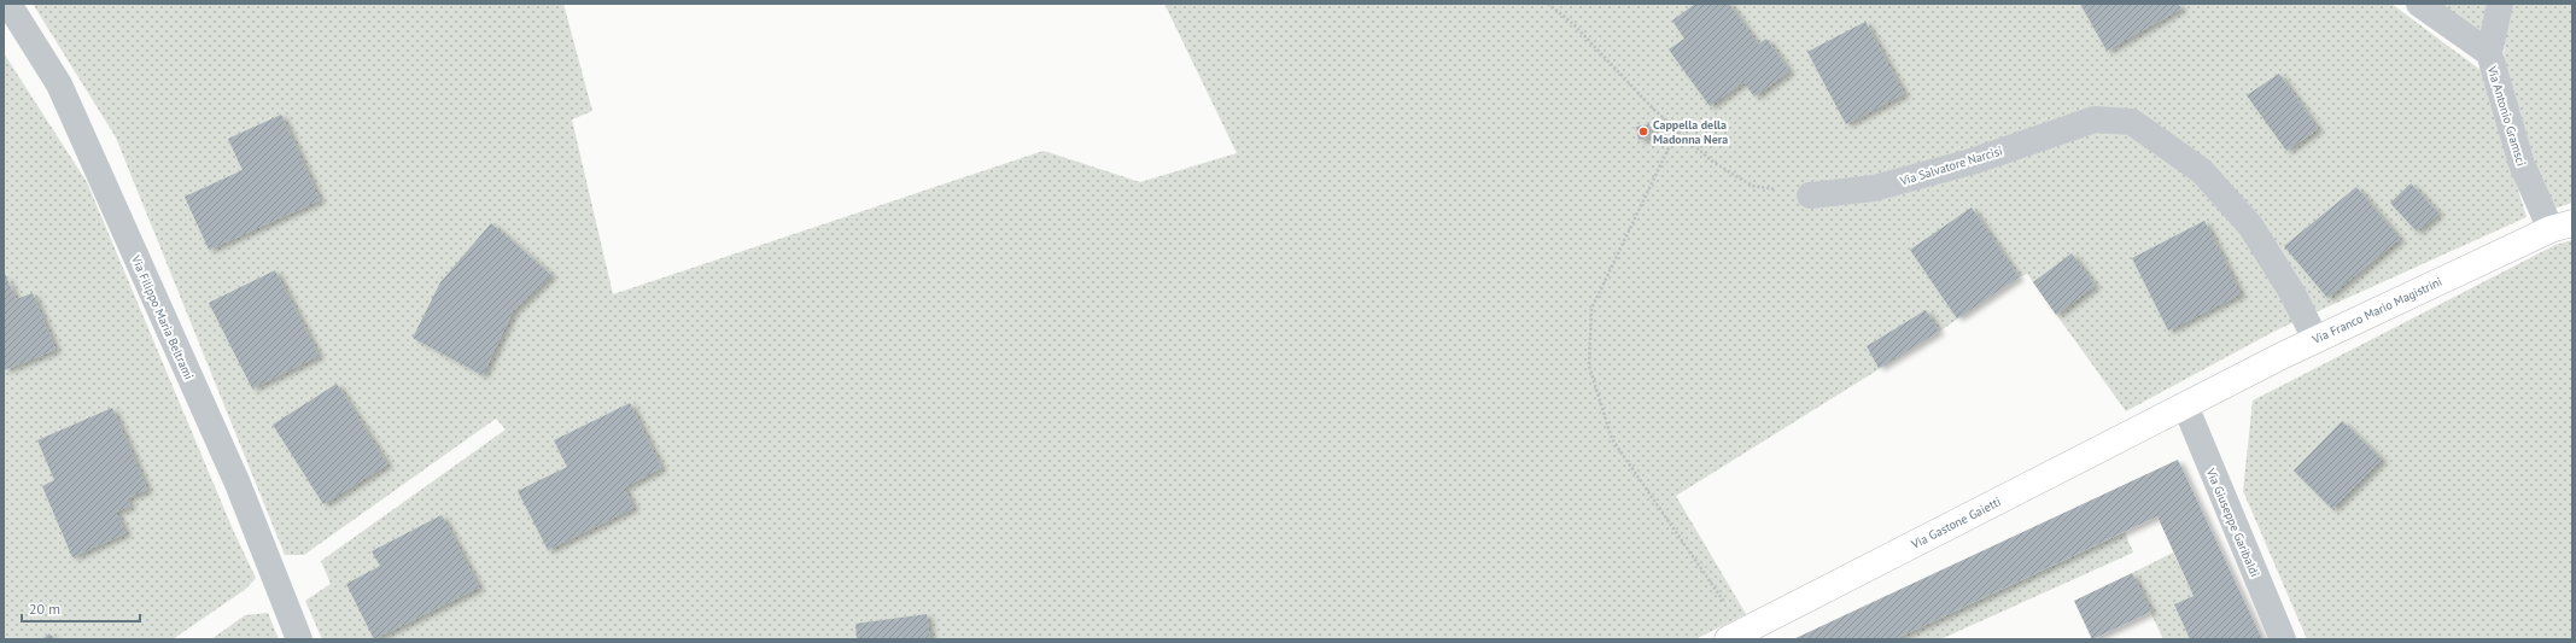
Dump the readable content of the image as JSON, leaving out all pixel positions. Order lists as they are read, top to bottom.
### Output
{
  "streets": {
    "main road": ["Via Franco Mario Magistrini", "Via Gastone Gaietti"],
    "street": [
      "Via Antonio Gramsci",
      "Via Salvatore Narcisi",
      "Via Filippo Maria Beltrami",
      "Via Giuseppe Garibaldi"
    ]
  },
  "crossings": [
    ["Via Antonio Gramsci", "Via Franco Mario Magistrini"],
    ["Via Salvatore Narcisi", "Via Franco Mario Magistrini"],
    ["Via Franco Mario Magistrini", "Via Gastone Gaietti"],
    ["Via Franco Mario Magistrini", "Via Giuseppe Garibaldi"],
    ["Via Gastone Gaietti", "Via Giuseppe Garibaldi"]
  ],
  "places": ["Cappella della Madonna Nera"],
  "scale_bar": "20 m"
}
